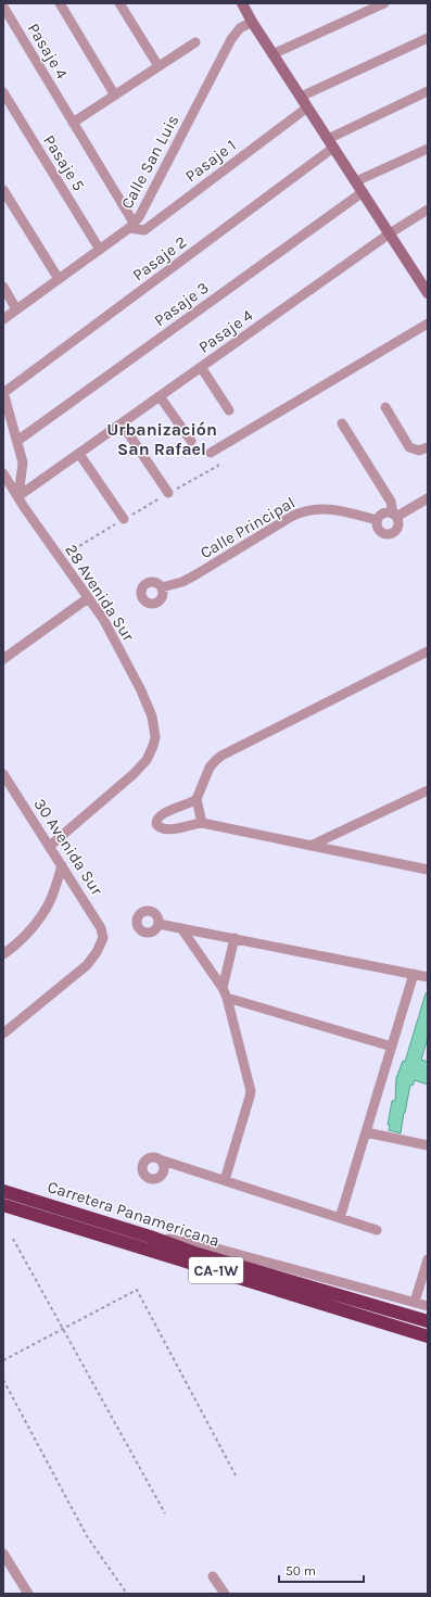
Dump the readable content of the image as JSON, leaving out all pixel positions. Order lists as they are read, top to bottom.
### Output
{
  "streets": {
    "highway": ["Carretera Panamericana", "CA-1W"],
    "street": [
      "Pasaje 4",
      "Pasaje 1",
      "Calle San Luis",
      "Pasaje 5",
      "Pasaje 2",
      "Pasaje 3",
      "Calle Principal",
      "28 Avenida Sur",
      "30 Avenida Sur"
    ]
  },
  "crossings": [
    ["Pasaje 4", "Pasaje 1"],
    ["Pasaje 4", "Calle San Luis"],
    ["Pasaje 4", "28 Avenida Sur"],
    ["Pasaje 1", "Calle San Luis"],
    ["Calle San Luis", "Pasaje 5"],
    ["28 Avenida Sur", "30 Avenida Sur"]
  ],
  "districts": ["Urbanización San Rafael"],
  "scale_bar": "50 m"
}
